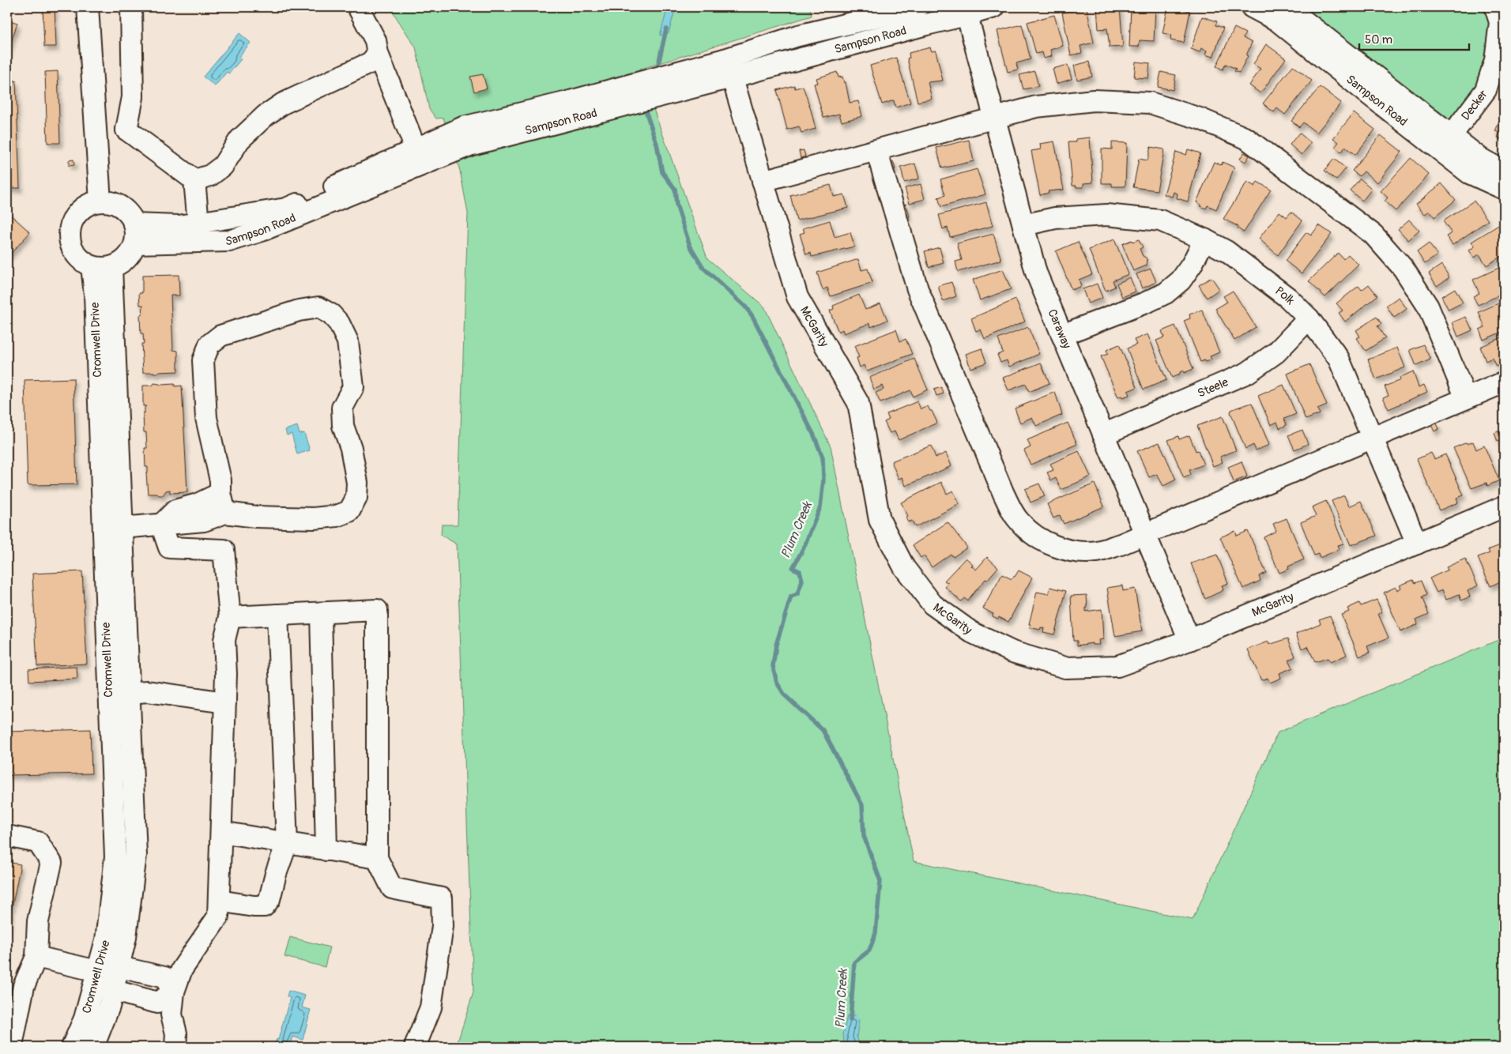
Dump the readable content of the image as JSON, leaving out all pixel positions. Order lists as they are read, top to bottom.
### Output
{
  "streets": {
    "street": [
      "Sampson Road",
      "Decker",
      "Polk",
      "McGarity",
      "Caraway",
      "Cromwell Drive",
      "Steele"
    ]
  },
  "crossings": [
    ["Sampson Road", "Decker"],
    ["Sampson Road", "McGarity"],
    ["Sampson Road", "Caraway"],
    ["Sampson Road", "Cromwell Drive"],
    ["Polk", "McGarity"],
    ["Polk", "Caraway"],
    ["Polk", "Steele"],
    ["McGarity", "Caraway"],
    ["Caraway", "Steele"]
  ],
  "water": ["Plum Creek"],
  "scale_bar": "50 m"
}
